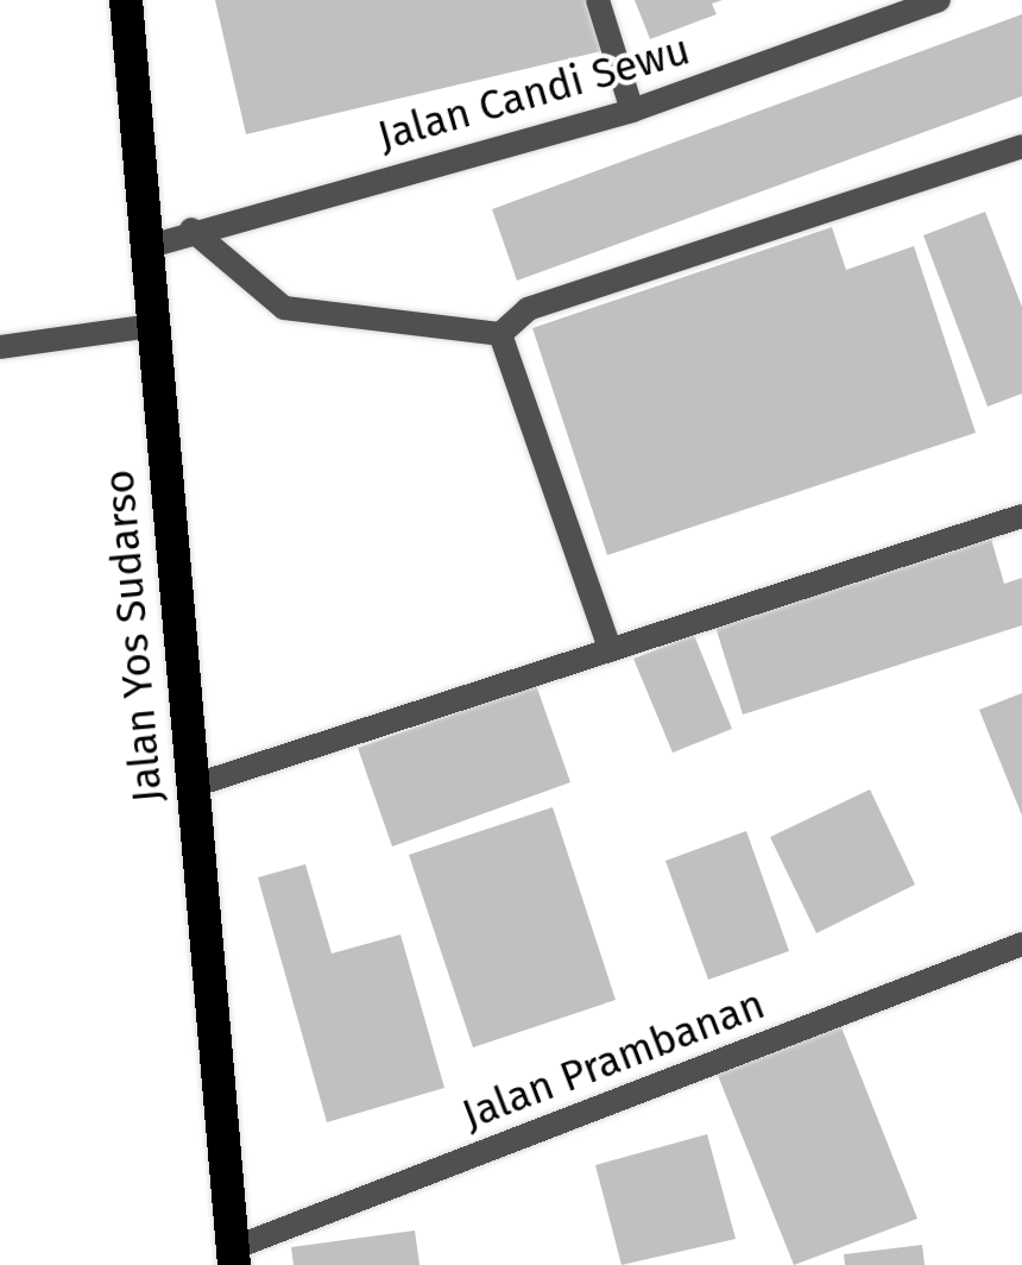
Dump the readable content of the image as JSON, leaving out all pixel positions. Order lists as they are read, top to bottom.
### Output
{
  "streets": {
    "highway": ["Jalan Yos Sudarso"],
    "street": ["Jalan Candi Sewu", "Jalan Prambanan"]
  },
  "crossings": [
    ["Jalan Candi Sewu", "Jalan Yos Sudarso"],
    ["Jalan Yos Sudarso", "Jalan Prambanan"]
  ]
}
